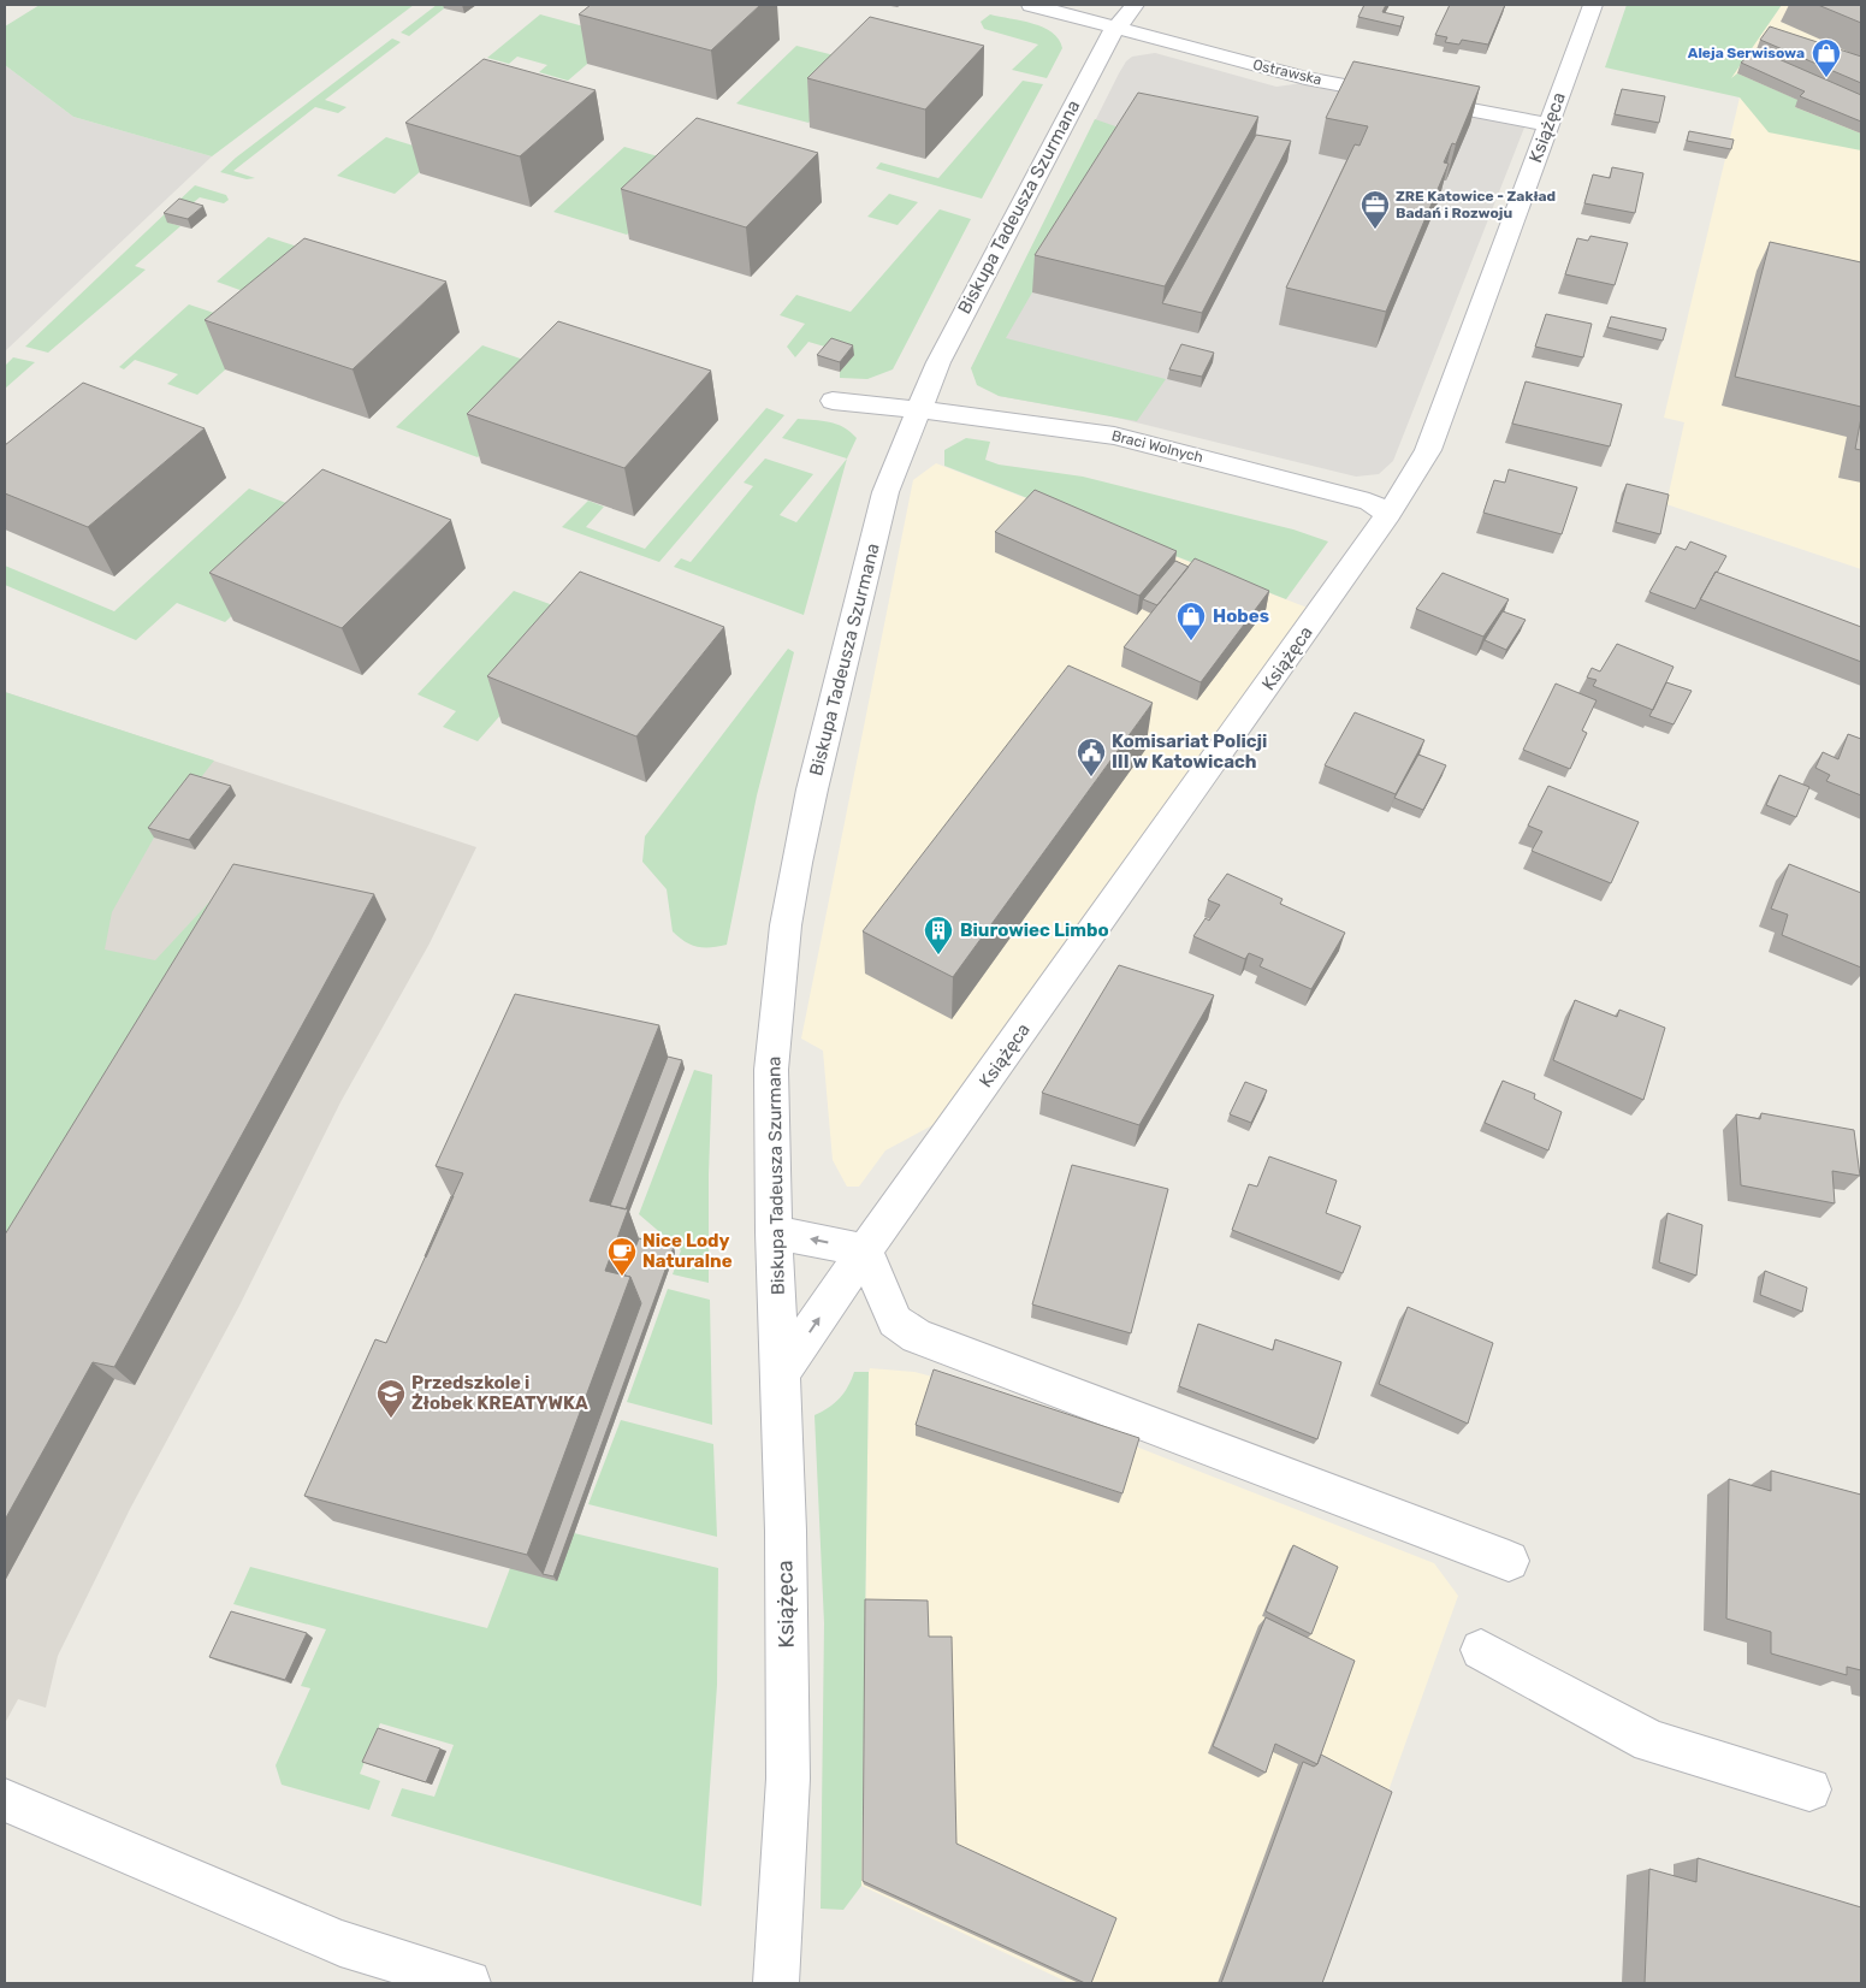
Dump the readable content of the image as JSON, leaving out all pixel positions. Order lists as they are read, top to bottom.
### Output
{
  "streets": {
    "street": [
      "Ostrawska",
      "Książęca",
      "Biskupa Tadeusza Szurmana",
      "Braci Wolnych"
    ]
  },
  "crossings": [
    ["Ostrawska", "Książęca"],
    ["Ostrawska", "Biskupa Tadeusza Szurmana"],
    ["Książęca", "Biskupa Tadeusza Szurmana"],
    ["Książęca", "Braci Wolnych"],
    ["Biskupa Tadeusza Szurmana", "Braci Wolnych"]
  ],
  "places": {
    "shop": ["Aleja Serwisowa", "Hobes"],
    "office": ["ZRE Katowice - Zakład Badań i Rozwoju"],
    "public building": ["Komisariat Policji III w Katowicach"],
    "building": ["Biurowiec Limbo"],
    "cafe": ["Nice Lody Naturalne"],
    "school or university": ["Przedszkole i Żłobek KREATYWKA"]
  }
}
